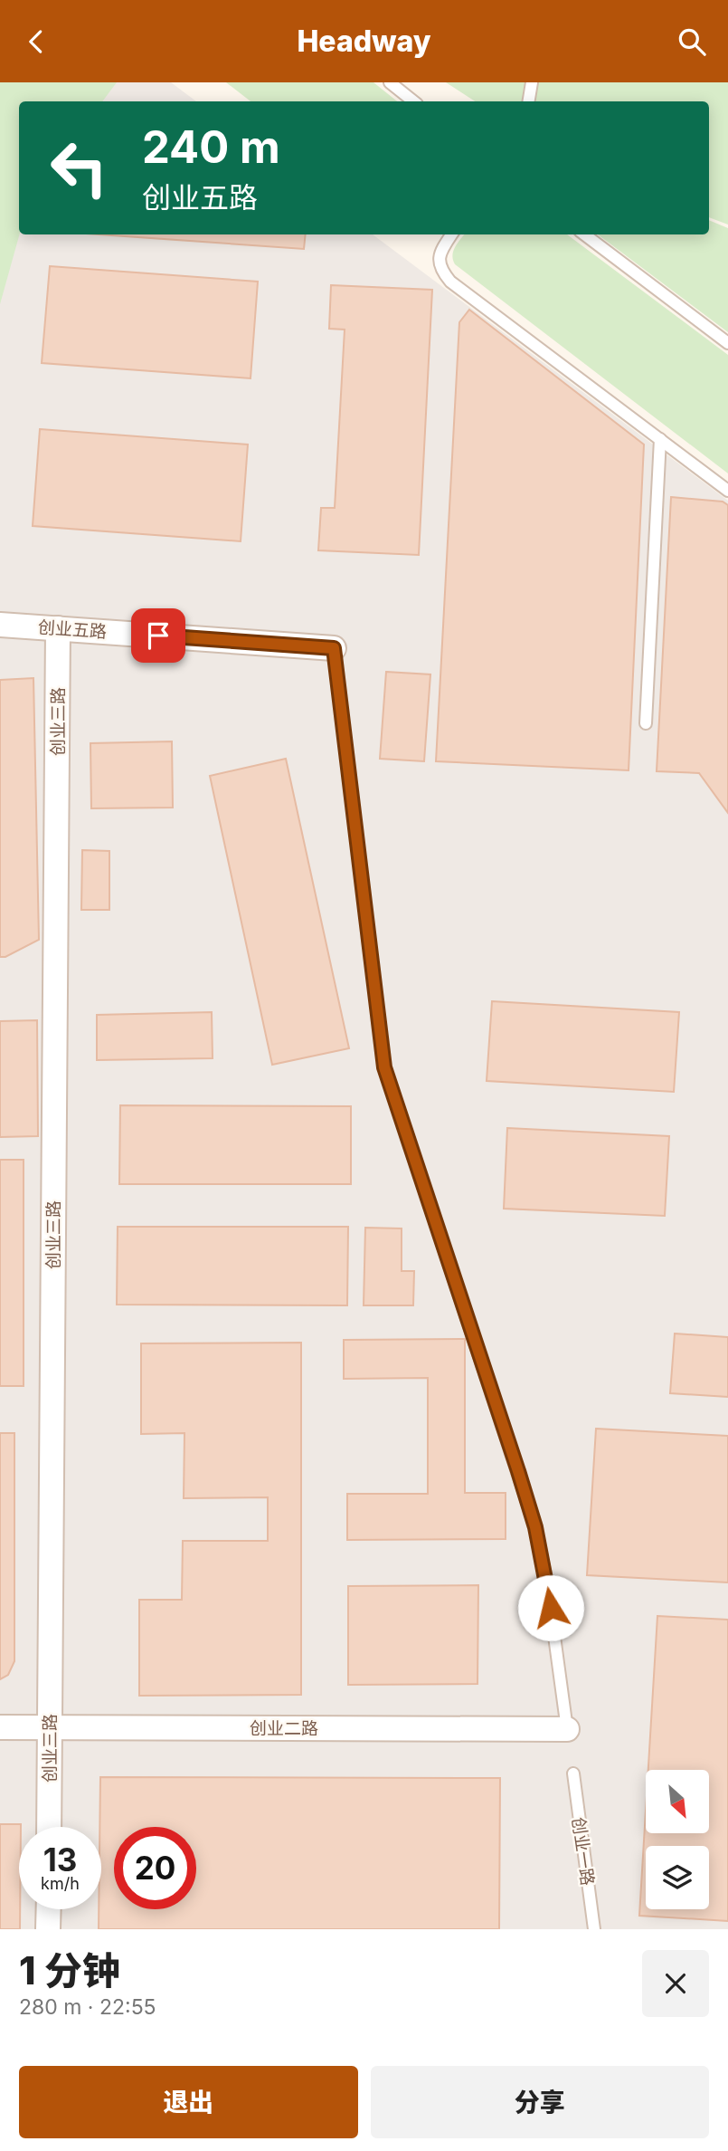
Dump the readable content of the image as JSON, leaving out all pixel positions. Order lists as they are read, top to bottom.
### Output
{
  "streets": {
    "street": ["创业五路", "创业三路", "创业二路"],
    "lane": ["创业一路"]
  },
  "crossings": [
    ["创业五路", "创业三路"],
    ["创业三路", "创业二路"]
  ],
  "north": "bottom right",
  "page": {
    "header": "Headway",
    "turn": ["240 m", "创业五路"],
    "speed": "13 km/h",
    "limit": "20",
    "heading": ["1 分钟", "280 m · 22:55"],
    "buttons": ["退出", "分享"]
  }
}
